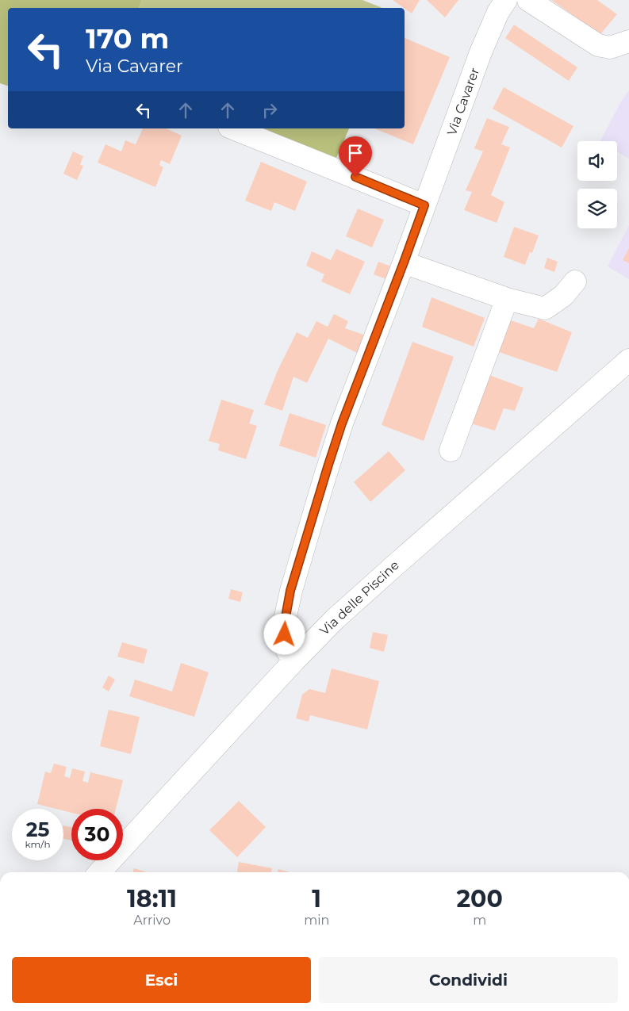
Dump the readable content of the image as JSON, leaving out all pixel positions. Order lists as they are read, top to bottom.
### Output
{
  "streets": {
    "street": ["Via Cavarer", "Via delle Piscine"]
  },
  "crossings": [
    ["Via Cavarer", "Via delle Piscine"]
  ],
  "page": {
    "turn": ["170 m", "Via Cavarer"],
    "speed": "25 km/h",
    "limit": "30",
    "eta": [
      "18:11",
      "Arrivo",
      "1",
      "min",
      "200",
      "m"
    ],
    "buttons": ["Esci", "Condividi"]
  }
}
